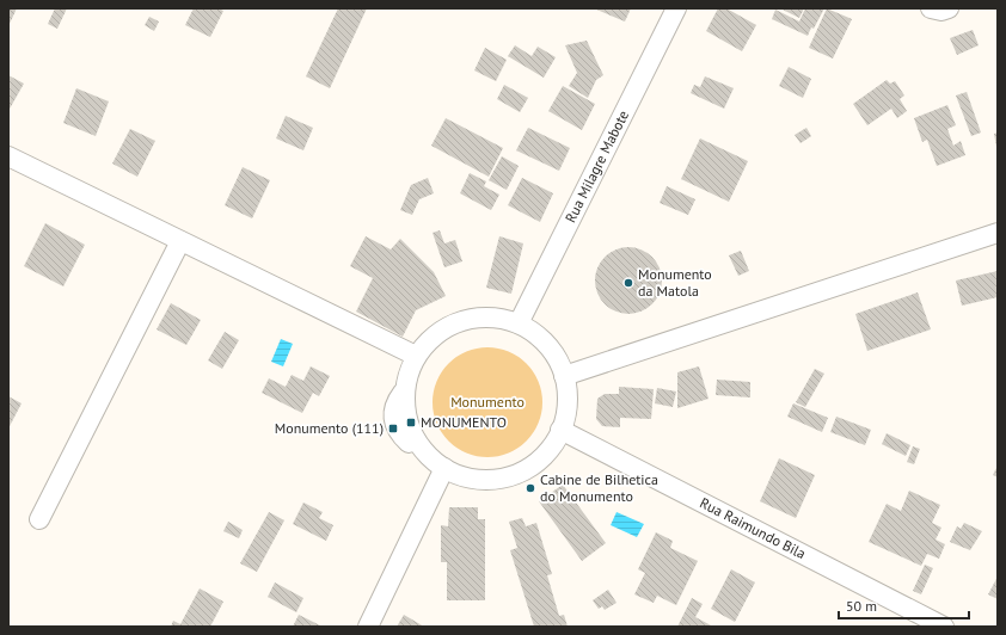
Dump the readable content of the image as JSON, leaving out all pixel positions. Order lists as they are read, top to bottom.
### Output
{
  "streets": {
    "street": ["Rua Milagre Mabote", "Rua Raimundo Bila"]
  },
  "crossings": [
    ["Rua Milagre Mabote", "Rua Raimundo Bila"]
  ],
  "parks": ["Monumento"],
  "places": {
    "other": ["Monumento da Matola", "Cabine de Bilhetica do Monumento"],
    "transit": ["MONUMENTO", "Monumento (111)"]
  },
  "scale_bar": "50 m"
}
